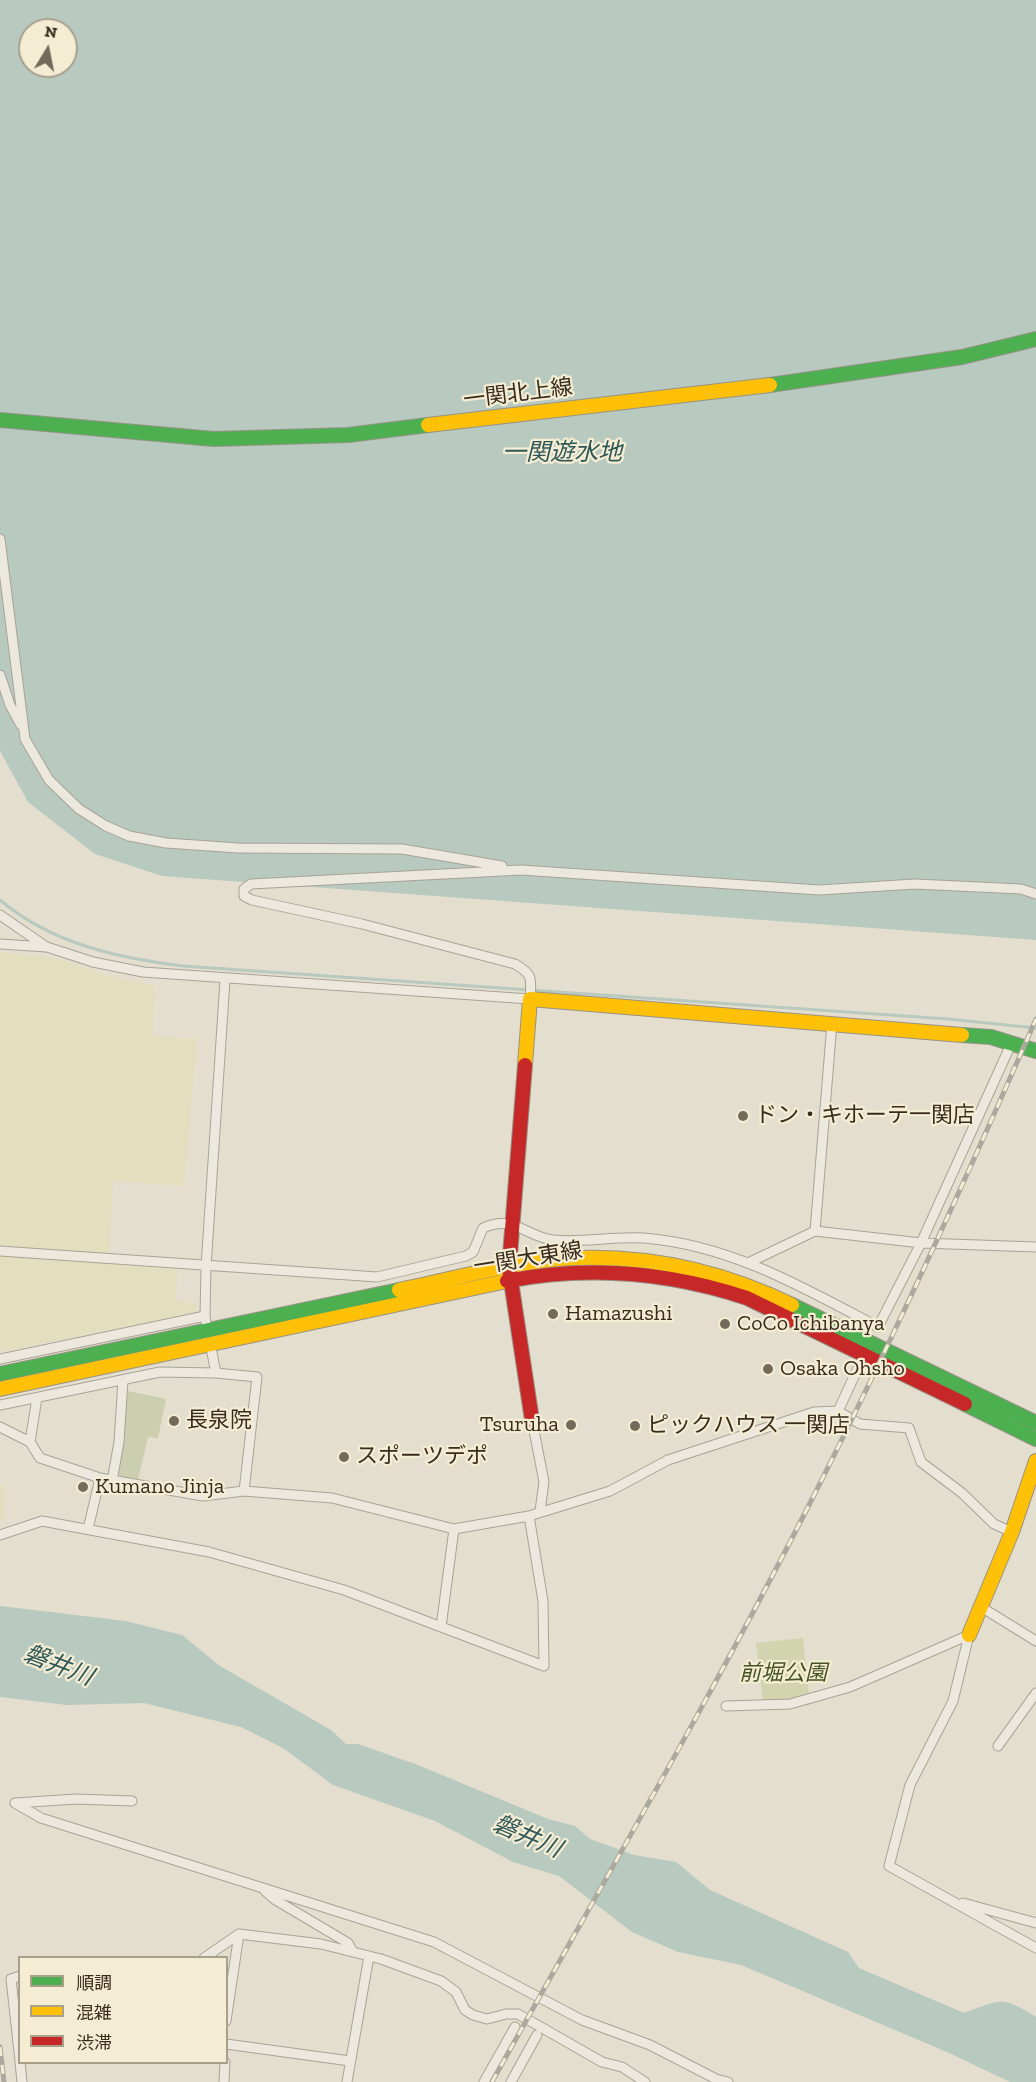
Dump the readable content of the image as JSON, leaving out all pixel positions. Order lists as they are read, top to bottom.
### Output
{
  "streets": {
    "main road": ["一関北上線", "一関大東線"]
  },
  "water": ["一関遊水地", "磐井川"],
  "parks": ["前堀公園"],
  "places": [
    "ドン・キホーテ一関店",
    "Hamazushi",
    "CoCo Ichibanya",
    "Osaka Ohsho",
    "長泉院",
    "Tsuruha",
    "ピックハウス 一関店",
    "スポーツデポ",
    "Kumano Jinja"
  ],
  "legend": ["順調", "混雑", "渋滞"],
  "north": "top"
}
